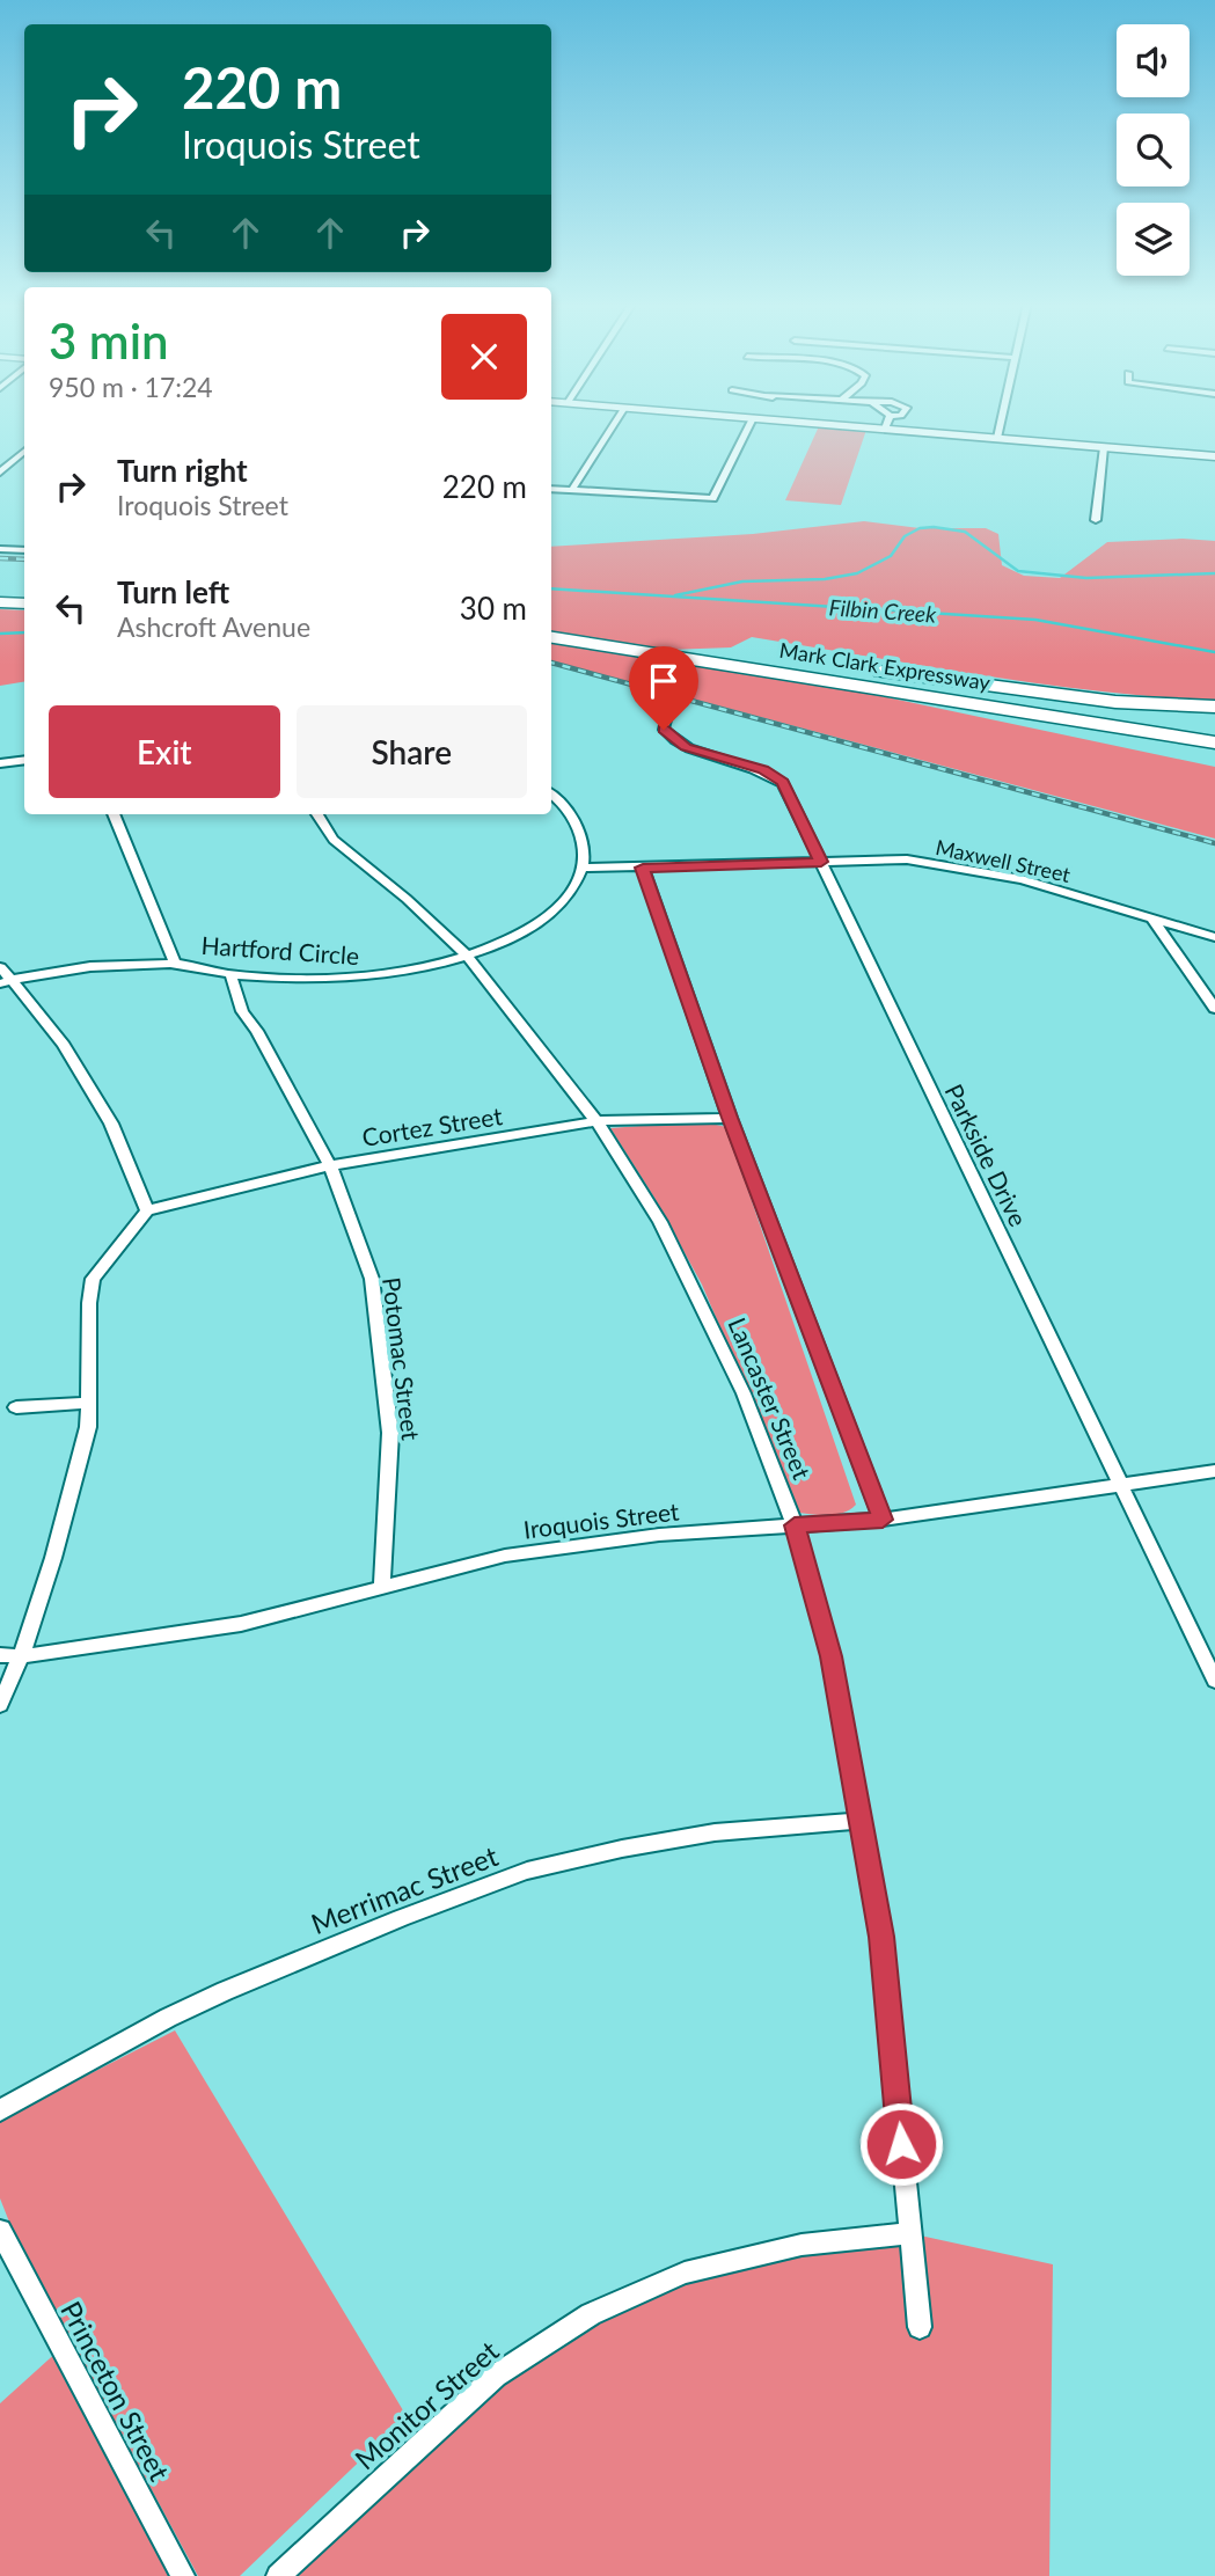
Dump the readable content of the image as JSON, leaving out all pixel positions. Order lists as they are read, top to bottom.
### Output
{
  "streets": {
    "highway": ["Mark Clark Expressway"],
    "street": [
      "Maxwell Street",
      "Hartford Circle",
      "Cortez Street",
      "Parkside Drive",
      "Potomac Street",
      "Lancaster Street",
      "Iroquois Street",
      "Merrimac Street",
      "Princeton Street",
      "Monitor Street"
    ]
  },
  "crossings": [
    ["Maxwell Street", "Hartford Circle"],
    ["Maxwell Street", "Parkside Drive"],
    ["Hartford Circle", "Potomac Street"],
    ["Hartford Circle", "Lancaster Street"],
    ["Cortez Street", "Potomac Street"],
    ["Cortez Street", "Lancaster Street"],
    ["Parkside Drive", "Iroquois Street"],
    ["Potomac Street", "Iroquois Street"],
    ["Lancaster Street", "Iroquois Street"],
    ["Lancaster Street", "Merrimac Street"],
    ["Lancaster Street", "Monitor Street"]
  ],
  "water": ["Filbin Creek"],
  "page": {
    "turn": ["220 m", "Iroquois Street"],
    "heading": ["3 min", "950 m · 17:24"],
    "list": [
      {
        "name": "Turn right",
        "note": "Iroquois Street",
        "value": "220 m"
      },
      {
        "name": "Turn left",
        "note": "Ashcroft Avenue",
        "value": "30 m"
      }
    ],
    "buttons": ["Exit", "Share"]
  }
}
